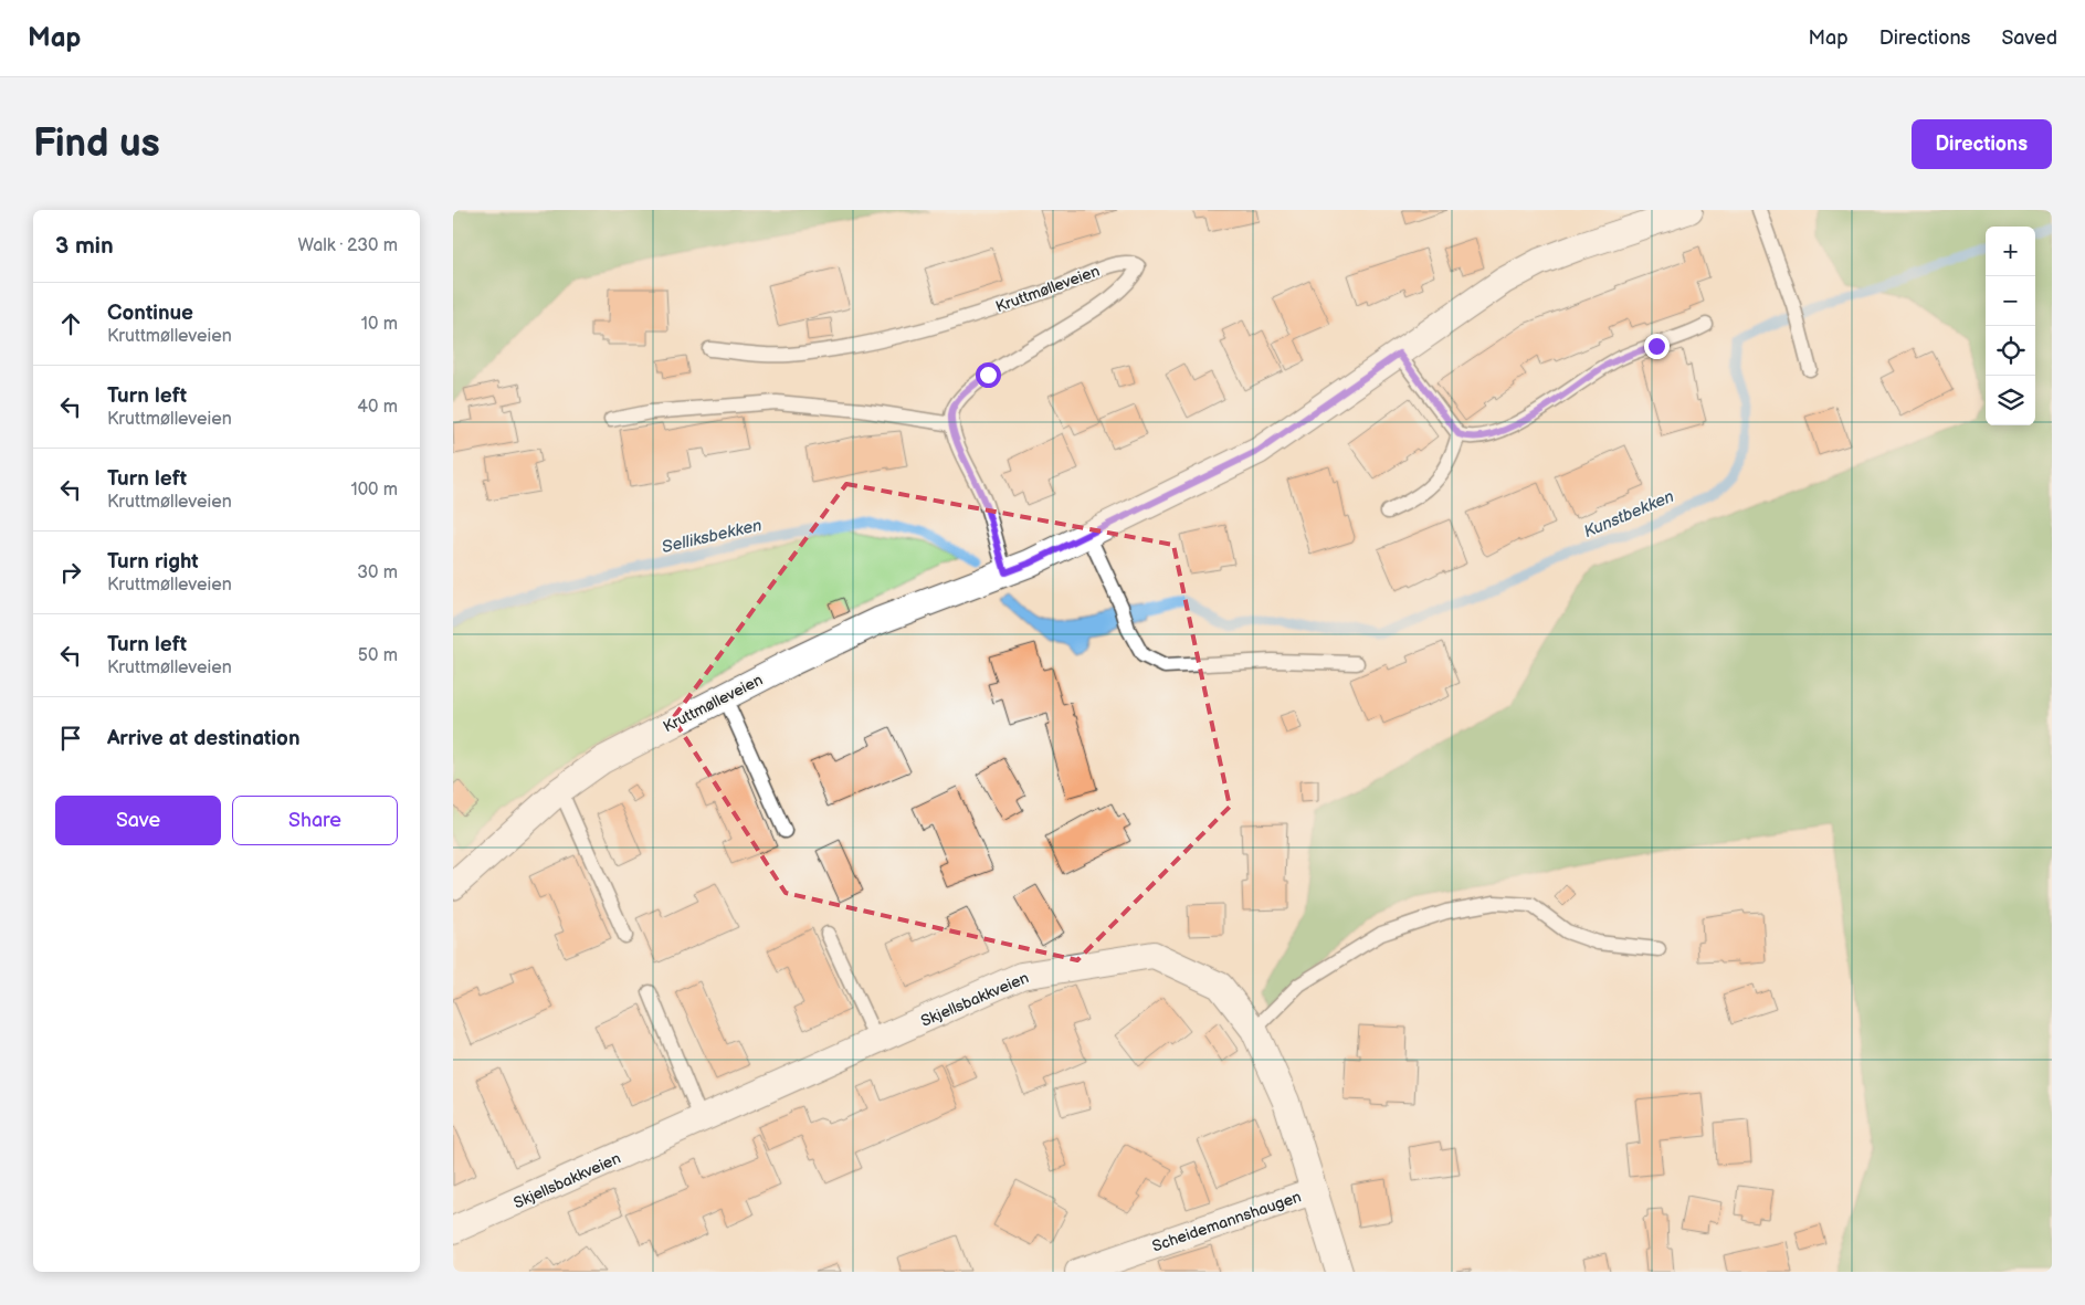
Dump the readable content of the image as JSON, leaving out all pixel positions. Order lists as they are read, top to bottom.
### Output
{
  "streets": {
    "street": ["Kruttmølleveien", "Skjellsbakkveien", "Scheidemannshaugen"]
  },
  "crossings": [
    ["Skjellsbakkveien", "Scheidemannshaugen"]
  ],
  "water": ["Kunstbekken", "Selliksbekken"],
  "page": {
    "header": "Map",
    "nav": ["Map", "Directions", "Saved"],
    "buttons": [
      "Directions",
      ["Save", "Share"]
    ],
    "title": "Find us",
    "heading": ["3 min", "Walk · 230 m"],
    "map_buttons": ["+", "−"],
    "list": [
      ["Continue", "Kruttmølleveien", "10 m"],
      ["Turn left", "Kruttmølleveien", "40 m"],
      ["Turn left", "Kruttmølleveien", "100 m"],
      ["Turn right", "Kruttmølleveien", "30 m"],
      ["Turn left", "Kruttmølleveien", "50 m"],
      "Arrive at destination"
    ]
  }
}
